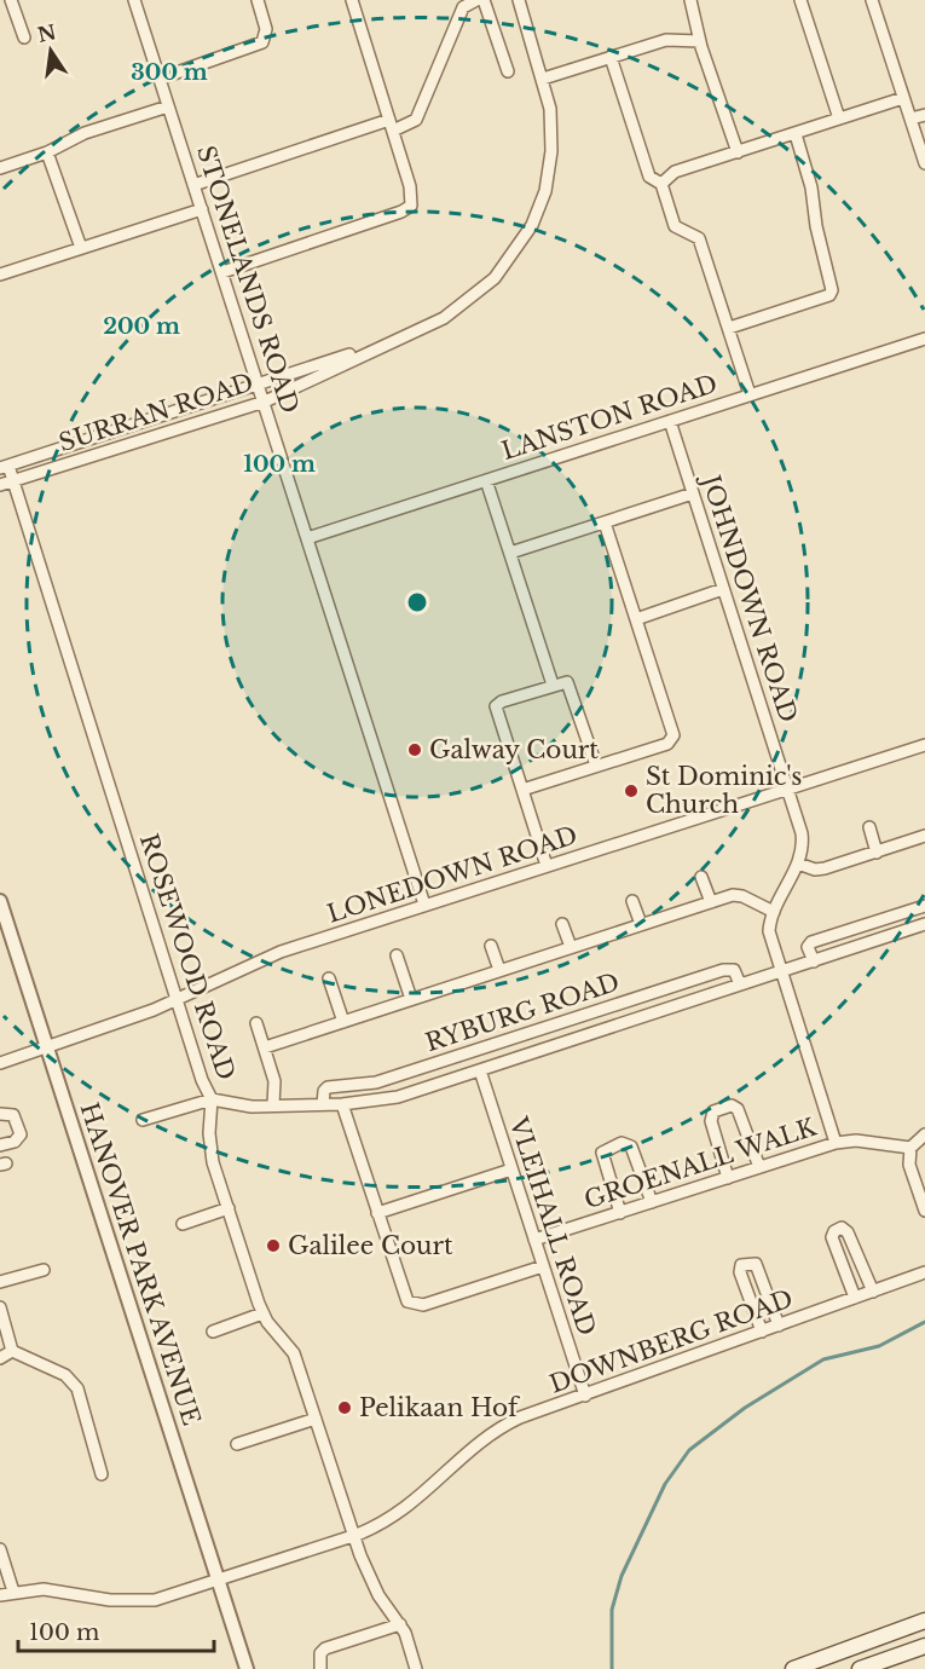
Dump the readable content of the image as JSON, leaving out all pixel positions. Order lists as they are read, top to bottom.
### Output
{
  "streets": {
    "street": [
      "STONELANDS ROAD",
      "SURRAN ROAD",
      "LANSTON ROAD",
      "JOHNDOWN ROAD",
      "LONEDOWN ROAD",
      "ROSEWOOD ROAD",
      "RYBURG ROAD",
      "GROENALL WALK",
      "VLEIHALL ROAD",
      "HANOVER PARK AVENUE",
      "DOWNBERG ROAD"
    ]
  },
  "crossings": [
    ["STONELANDS ROAD", "SURRAN ROAD"],
    ["STONELANDS ROAD", "LANSTON ROAD"],
    ["STONELANDS ROAD", "LONEDOWN ROAD"],
    ["SURRAN ROAD", "ROSEWOOD ROAD"],
    ["LANSTON ROAD", "JOHNDOWN ROAD"],
    ["JOHNDOWN ROAD", "LONEDOWN ROAD"],
    ["LONEDOWN ROAD", "ROSEWOOD ROAD"],
    ["LONEDOWN ROAD", "HANOVER PARK AVENUE"],
    ["ROSEWOOD ROAD", "RYBURG ROAD"],
    ["ROSEWOOD ROAD", "DOWNBERG ROAD"],
    ["RYBURG ROAD", "GROENALL WALK"],
    ["RYBURG ROAD", "VLEIHALL ROAD"],
    ["GROENALL WALK", "VLEIHALL ROAD"],
    ["VLEIHALL ROAD", "DOWNBERG ROAD"],
    ["HANOVER PARK AVENUE", "DOWNBERG ROAD"]
  ],
  "places": [
    "Galway Court",
    "St Dominic's Church",
    "Galilee Court",
    "Pelikaan Hof"
  ],
  "scale_bar": "100 m",
  "north": "top",
  "rings": ["300 m", "200 m", "100 m"]
}
